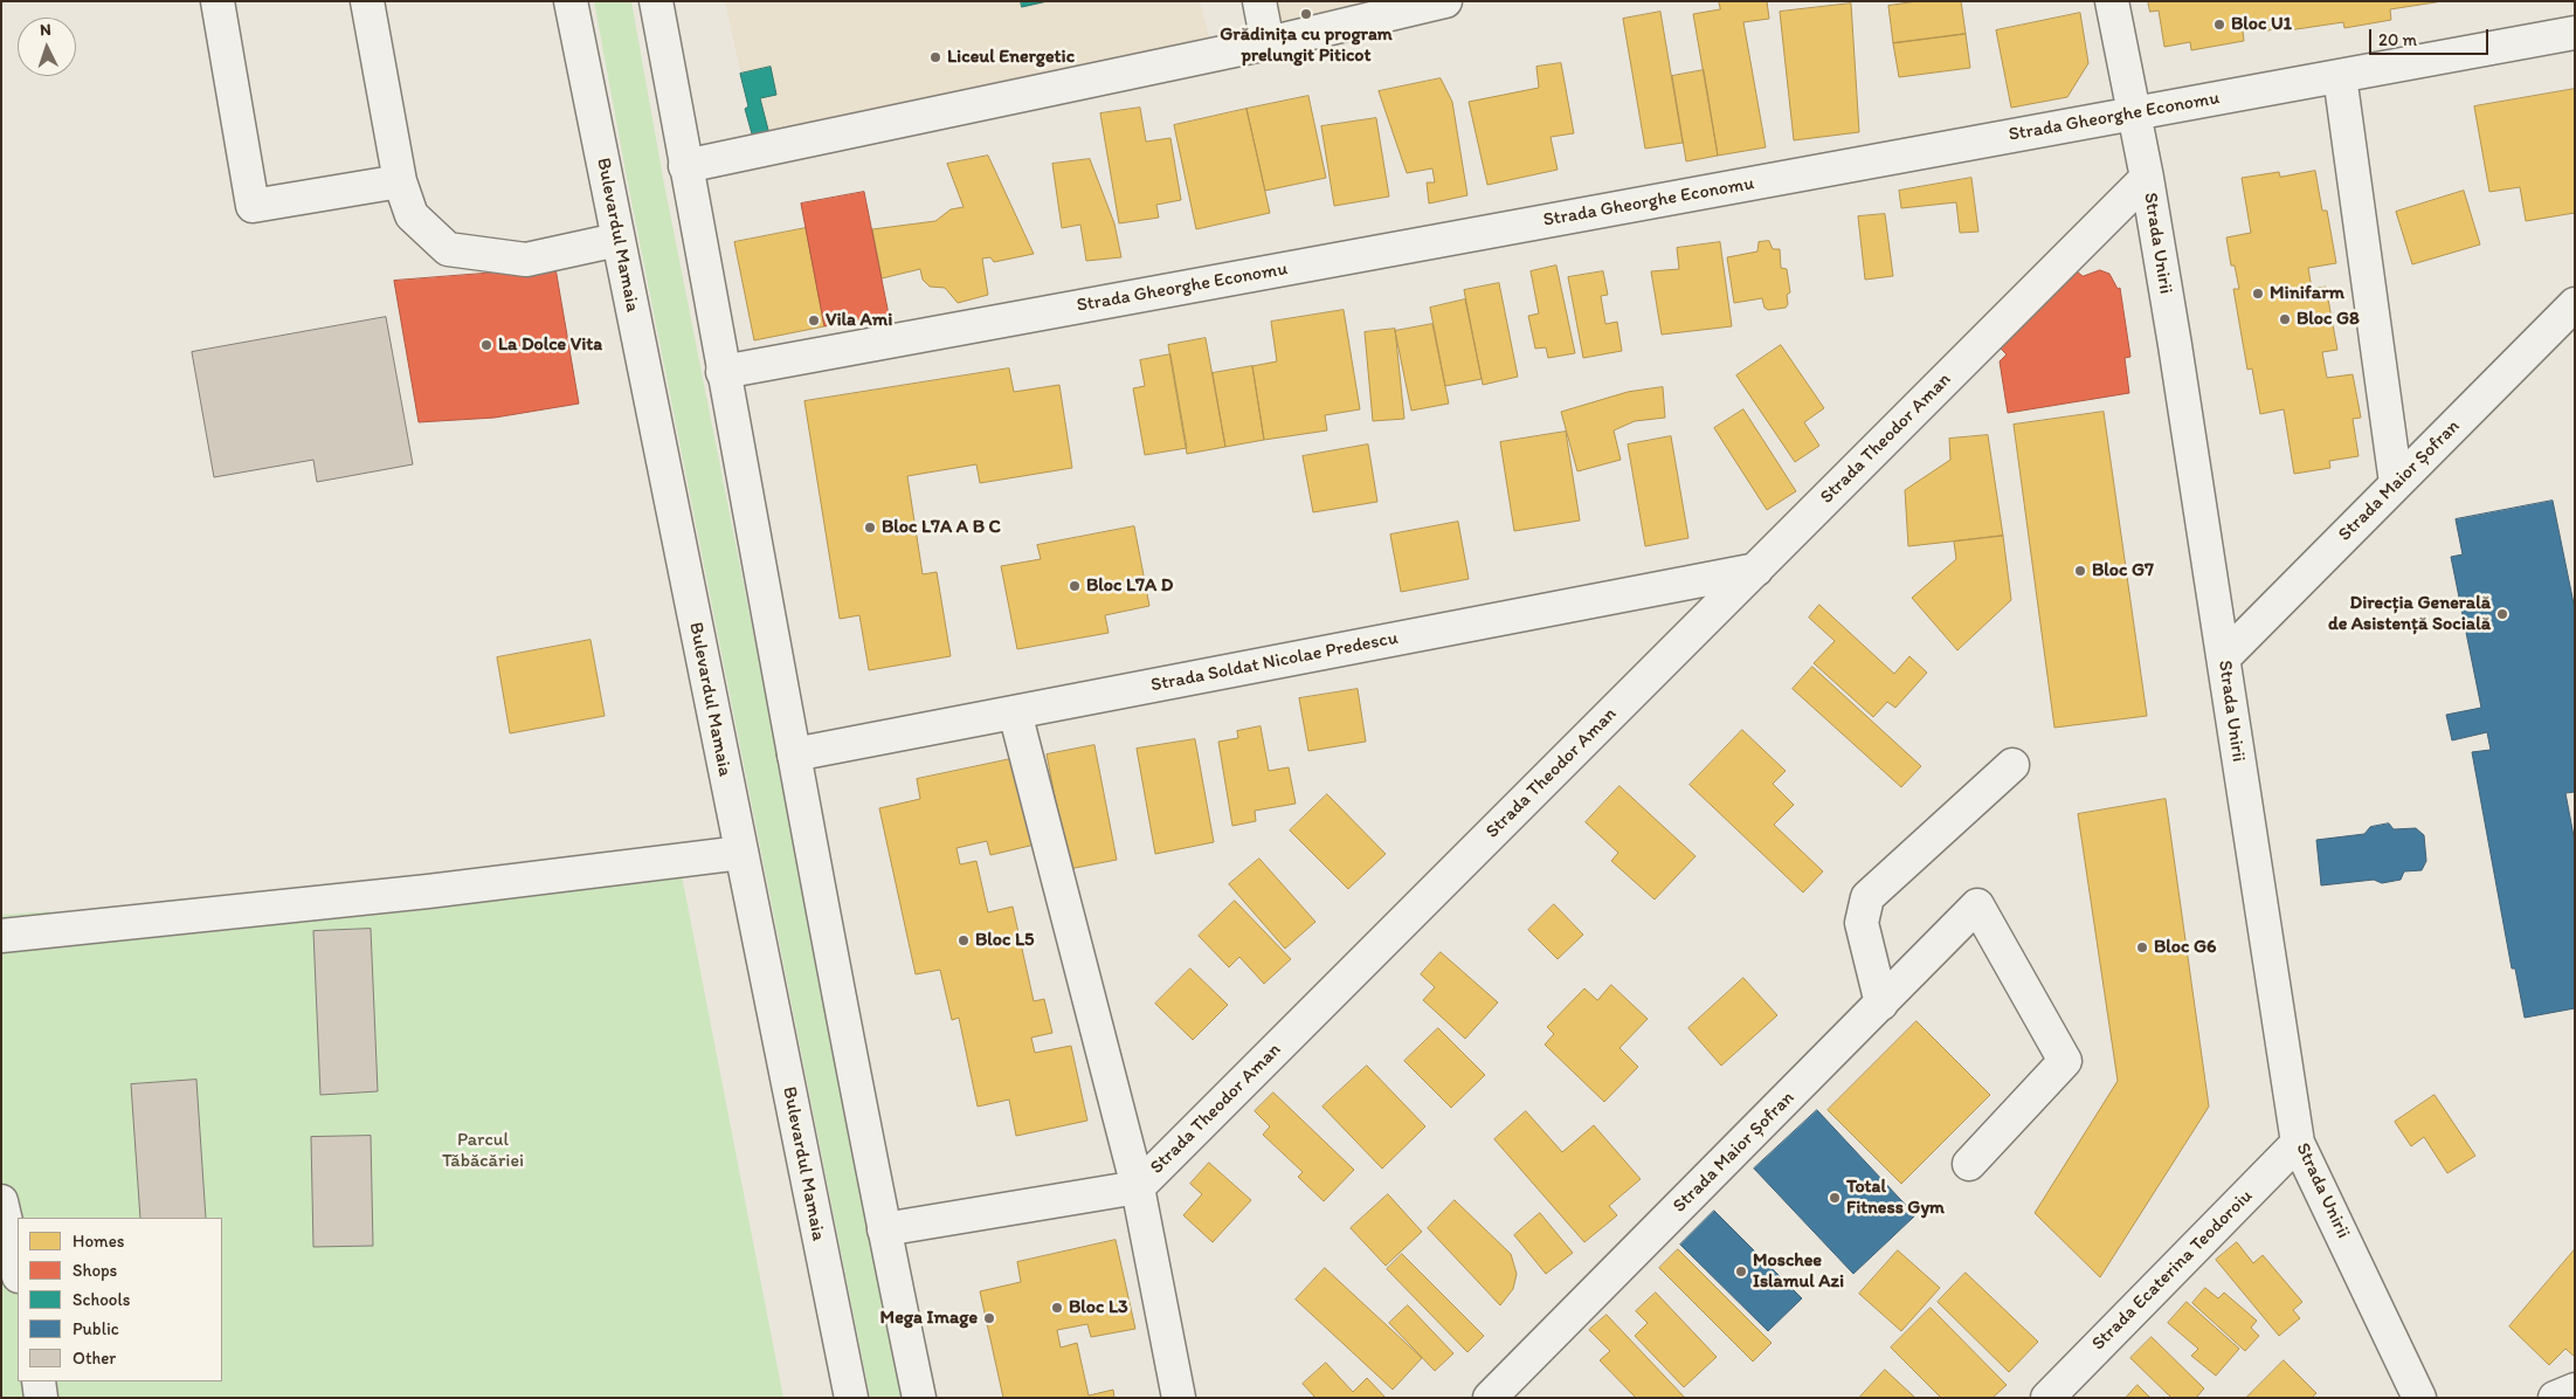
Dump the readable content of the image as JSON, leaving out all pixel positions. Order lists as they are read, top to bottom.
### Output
{
  "streets": {
    "street": [
      "Strada Gheorghe Economu",
      "Bulevardul Mamaia",
      "Strada Unirii",
      "Strada Theodor Aman",
      "Strada Maior Șofran",
      "Strada Soldat Nicolae Predescu",
      "Strada Ecaterina Teodoroiu"
    ]
  },
  "crossings": [
    ["Strada Gheorghe Economu", "Strada Unirii"],
    ["Strada Unirii", "Strada Theodor Aman"],
    ["Strada Unirii", "Strada Maior Șofran"],
    ["Strada Unirii", "Strada Ecaterina Teodoroiu"],
    ["Strada Theodor Aman", "Strada Soldat Nicolae Predescu"]
  ],
  "parks": ["Parcul Tăbăcăriei"],
  "places": [
    "Grădinița cu program prelungit Piticot",
    "Bloc U1",
    "Liceul Energetic",
    "Minifarm",
    "Bloc G8",
    "Vila Ami",
    "La Dolce Vita",
    "Bloc L7A A B C",
    "Bloc G7",
    "Bloc L7A D",
    "Direcția Generală de Asistență Socială",
    "Bloc L5",
    "Bloc G6",
    "Total Fitness Gym",
    "Moschee Islamul Azi",
    "Bloc L3",
    "Mega Image"
  ],
  "legend": [
    "Homes",
    "Shops",
    "Schools",
    "Public",
    "Other"
  ],
  "scale_bar": "20 m",
  "north": "top"
}
